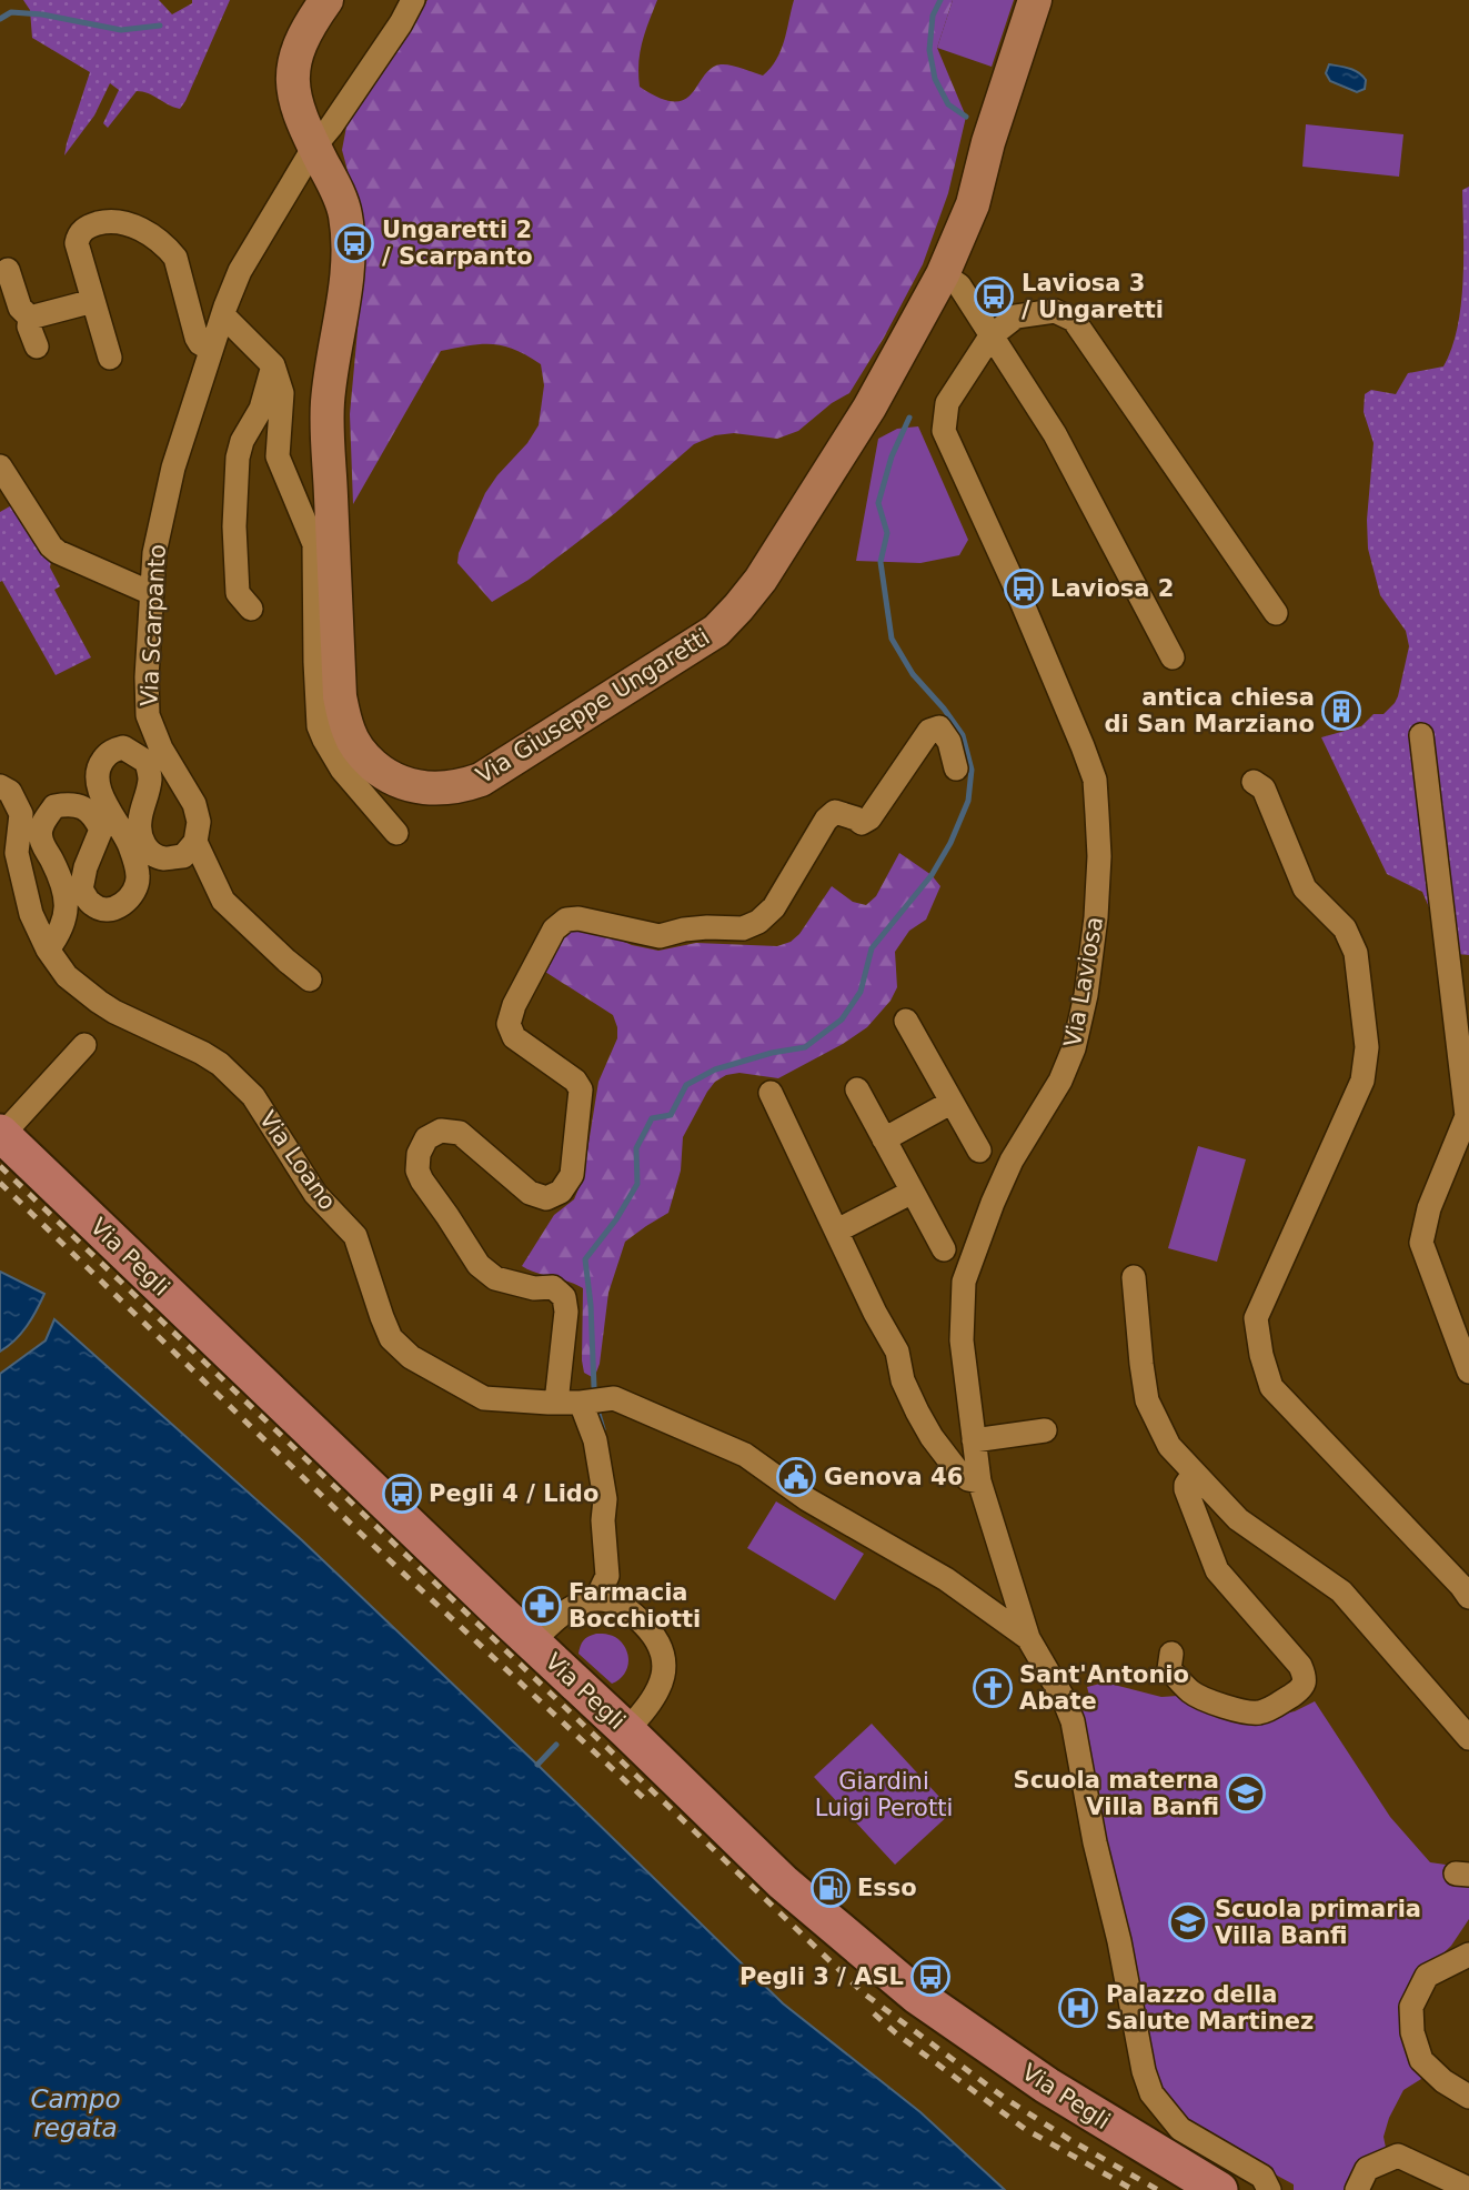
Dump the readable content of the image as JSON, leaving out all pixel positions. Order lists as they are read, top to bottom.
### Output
{
  "streets": {
    "main road": ["Via Pegli"],
    "street": [
      "Via Scarpanto",
      "Via Giuseppe Ungaretti",
      "Via Laviosa",
      "Via Loano"
    ]
  },
  "crossings": [
    ["Via Scarpanto", "Via Giuseppe Ungaretti"],
    ["Via Laviosa", "Via Loano"]
  ],
  "water": ["Campo regata"],
  "parks": ["Giardini Luigi Perotti"],
  "places": {
    "bus stop": [
      "Ungaretti 2 / Scarpanto",
      "Laviosa 3 / Ungaretti",
      "Laviosa 2",
      "Pegli 4 / Lido",
      "Pegli 3 / ASL"
    ],
    "building": ["antica chiesa di San Marziano"],
    "public building": ["Genova 46"],
    "pharmacy": ["Farmacia Bocchiotti"],
    "church": ["Sant'Antonio Abate"],
    "school or university": ["Scuola materna Villa Banfi", "Scuola primaria Villa Banfi"],
    "fuel station": ["Esso"],
    "hospital": ["Palazzo della Salute Martinez"]
  }
}
